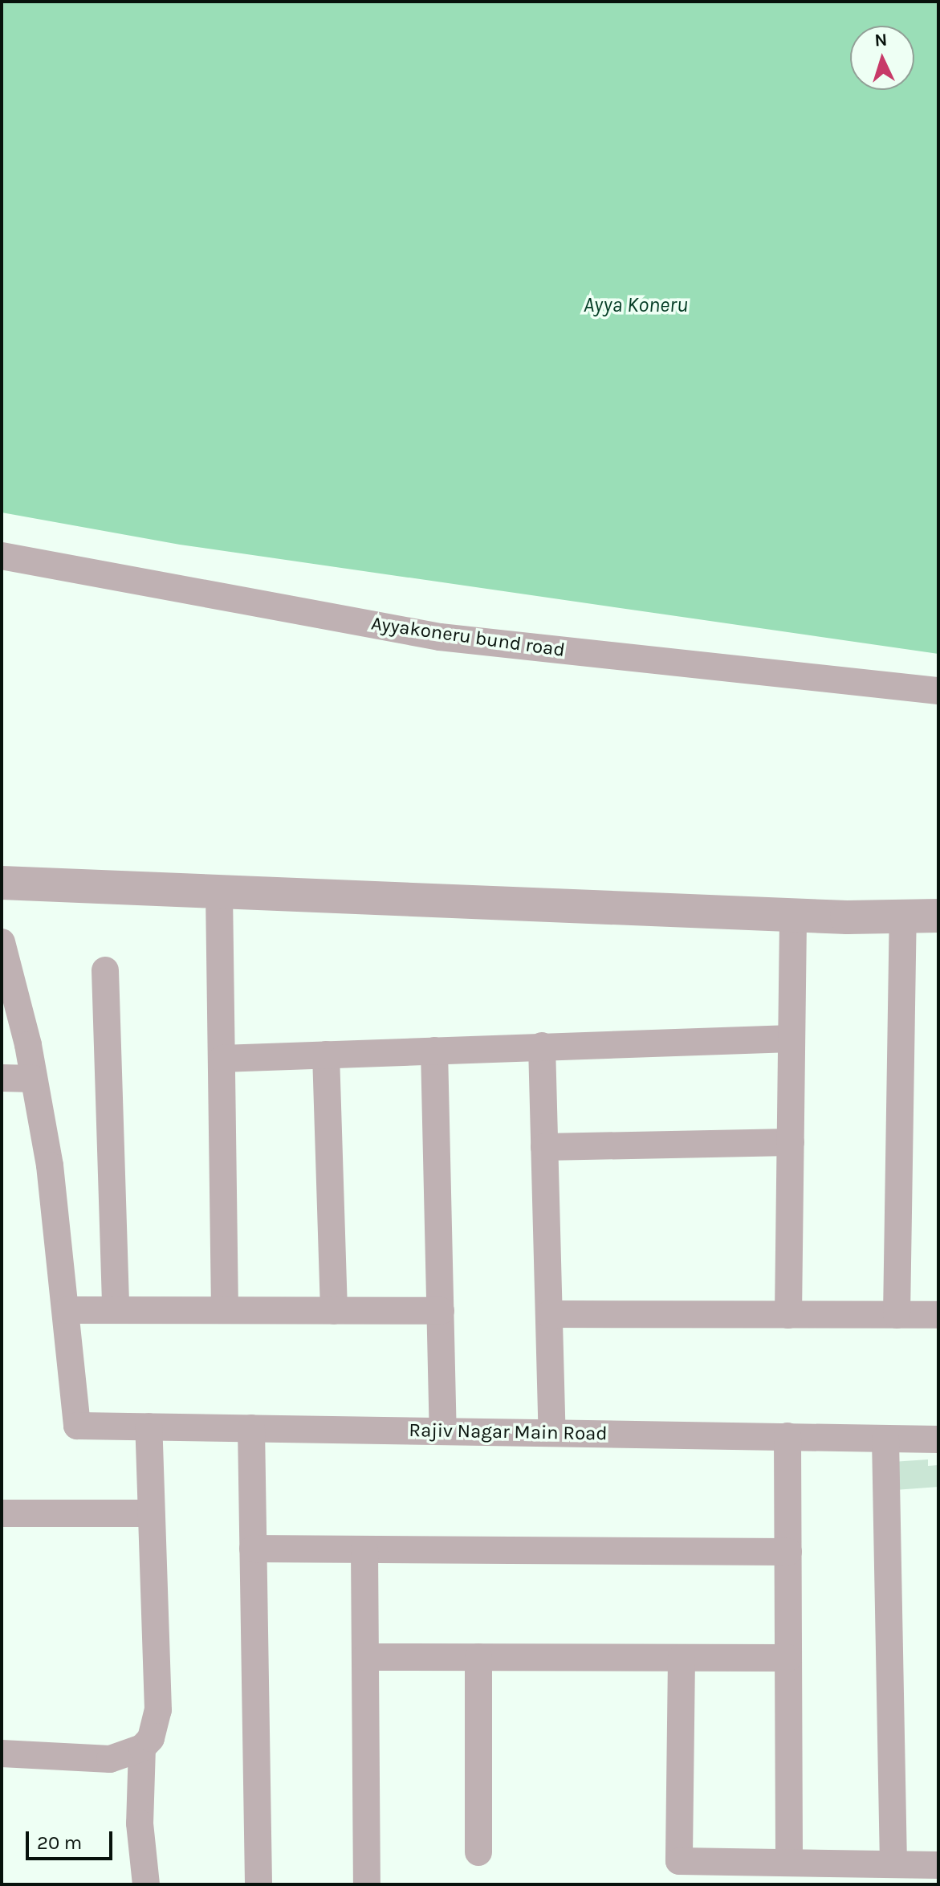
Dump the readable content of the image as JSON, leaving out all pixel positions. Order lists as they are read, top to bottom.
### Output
{
  "streets": {
    "street": ["Ayyakoneru bund road", "Rajiv Nagar Main Road"]
  },
  "water": ["Ayya Koneru"],
  "scale_bar": "20 m",
  "north": "top"
}
